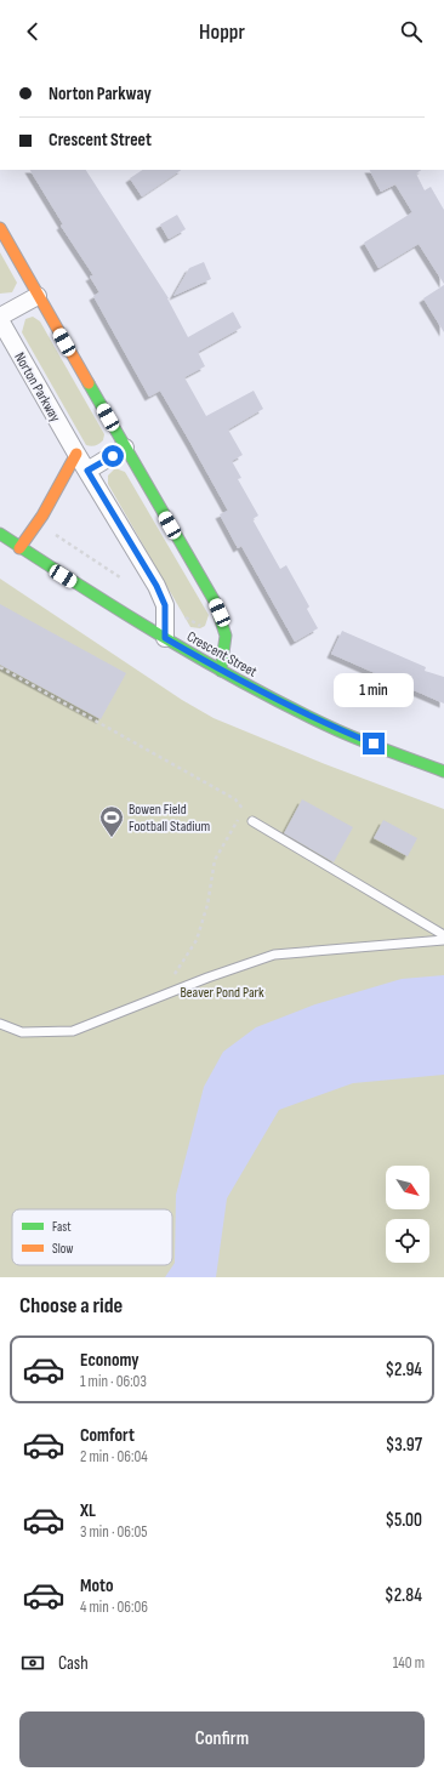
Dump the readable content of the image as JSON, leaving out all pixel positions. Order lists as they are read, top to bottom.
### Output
{
  "streets": {
    "street": ["Norton Parkway", "Crescent Street"]
  },
  "crossings": [
    ["Norton Parkway", "Crescent Street"]
  ],
  "parks": ["Beaver Pond Park"],
  "places": {
    "sports": ["Bowen Field Football Stadium"]
  },
  "legend": ["Fast", "Slow"],
  "north": "bottom right",
  "page": {
    "header": "Hoppr",
    "banner": ["Norton Parkway", "Crescent Street"],
    "bubble": "1 min",
    "heading": "Choose a ride",
    "list": [
      {
        "name": "Economy",
        "note": "1 min · 06:03",
        "value": "$2.94"
      },
      {
        "name": "Comfort",
        "note": "2 min · 06:04",
        "value": "$3.97"
      },
      {
        "name": "XL",
        "note": "3 min · 06:05",
        "value": "$5.00"
      },
      {
        "name": "Moto",
        "note": "4 min · 06:06",
        "value": "$2.84"
      }
    ],
    "pay": ["Cash", "140 m"],
    "buttons": "Confirm"
  }
}
